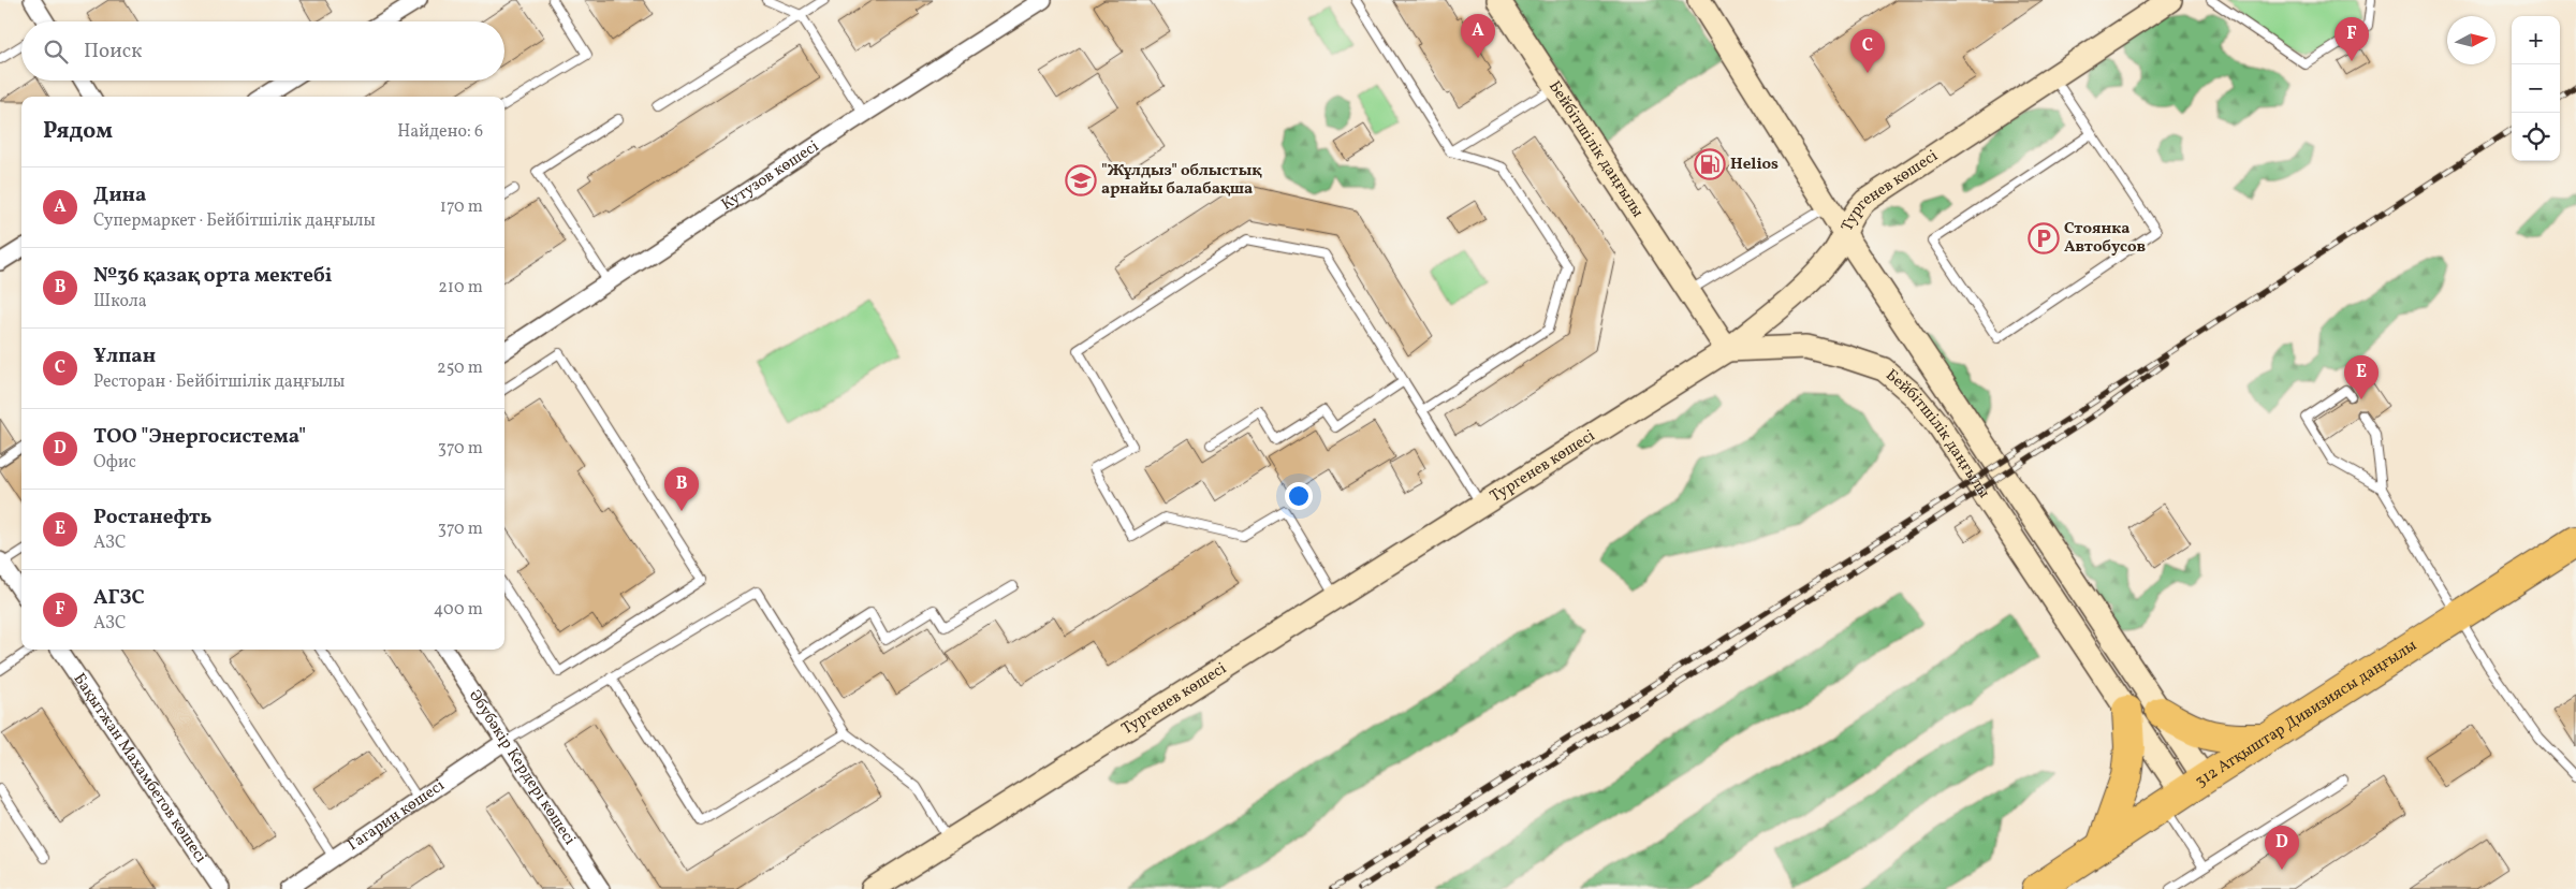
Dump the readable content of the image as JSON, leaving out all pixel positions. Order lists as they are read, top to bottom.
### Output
{
  "streets": {
    "highway": ["312 Атқыштар Дивизиясы даңғылы"],
    "main road": ["Бейбітшілік даңғылы", "Тургенев көшесі"],
    "street": [
      "Кутузов көшесі",
      "Бақытжан Махамбетов көшесі",
      "Әбубәкір Кердері көшесі",
      "Гагарин көшесі"
    ]
  },
  "crossings": [
    ["Бейбітшілік даңғылы", "Тургенев көшесі"],
    ["Бейбітшілік даңғылы", "312 Атқыштар Дивизиясы даңғылы"],
    ["Әбубәкір Кердері көшесі", "Гагарин көшесі"]
  ],
  "places": {
    "fuel station": ["Helios"],
    "school or university": ["\"Жұлдыз\" облыстық арнайы балабақша"],
    "parking": ["Стоянка Автобусов"]
  },
  "north": "right",
  "page": {
    "pins": [
      "A",
      "F",
      "C",
      "E",
      "B",
      "D"
    ],
    "map_buttons": ["+", "−"],
    "search": "Поиск",
    "heading": ["Рядом", "Найдено: 6"],
    "list": [
      {
        "mark": "A",
        "name": "Дина",
        "note": "Супермаркет · Бейбітшілік даңғылы",
        "value": "170 m"
      },
      {
        "mark": "B",
        "name": "№36 қазақ орта мектебі",
        "note": "Школа",
        "value": "210 m"
      },
      {
        "mark": "C",
        "name": "Ұлпан",
        "note": "Ресторан · Бейбітшілік даңғылы",
        "value": "250 m"
      },
      {
        "mark": "D",
        "name": "ТОО \"Энергосистема\"",
        "note": "Офис",
        "value": "370 m"
      },
      {
        "mark": "E",
        "name": "Ростанефть",
        "note": "АЗС",
        "value": "370 m"
      },
      {
        "mark": "F",
        "name": "АГЗС",
        "note": "АЗС",
        "value": "400 m"
      }
    ]
  }
}
